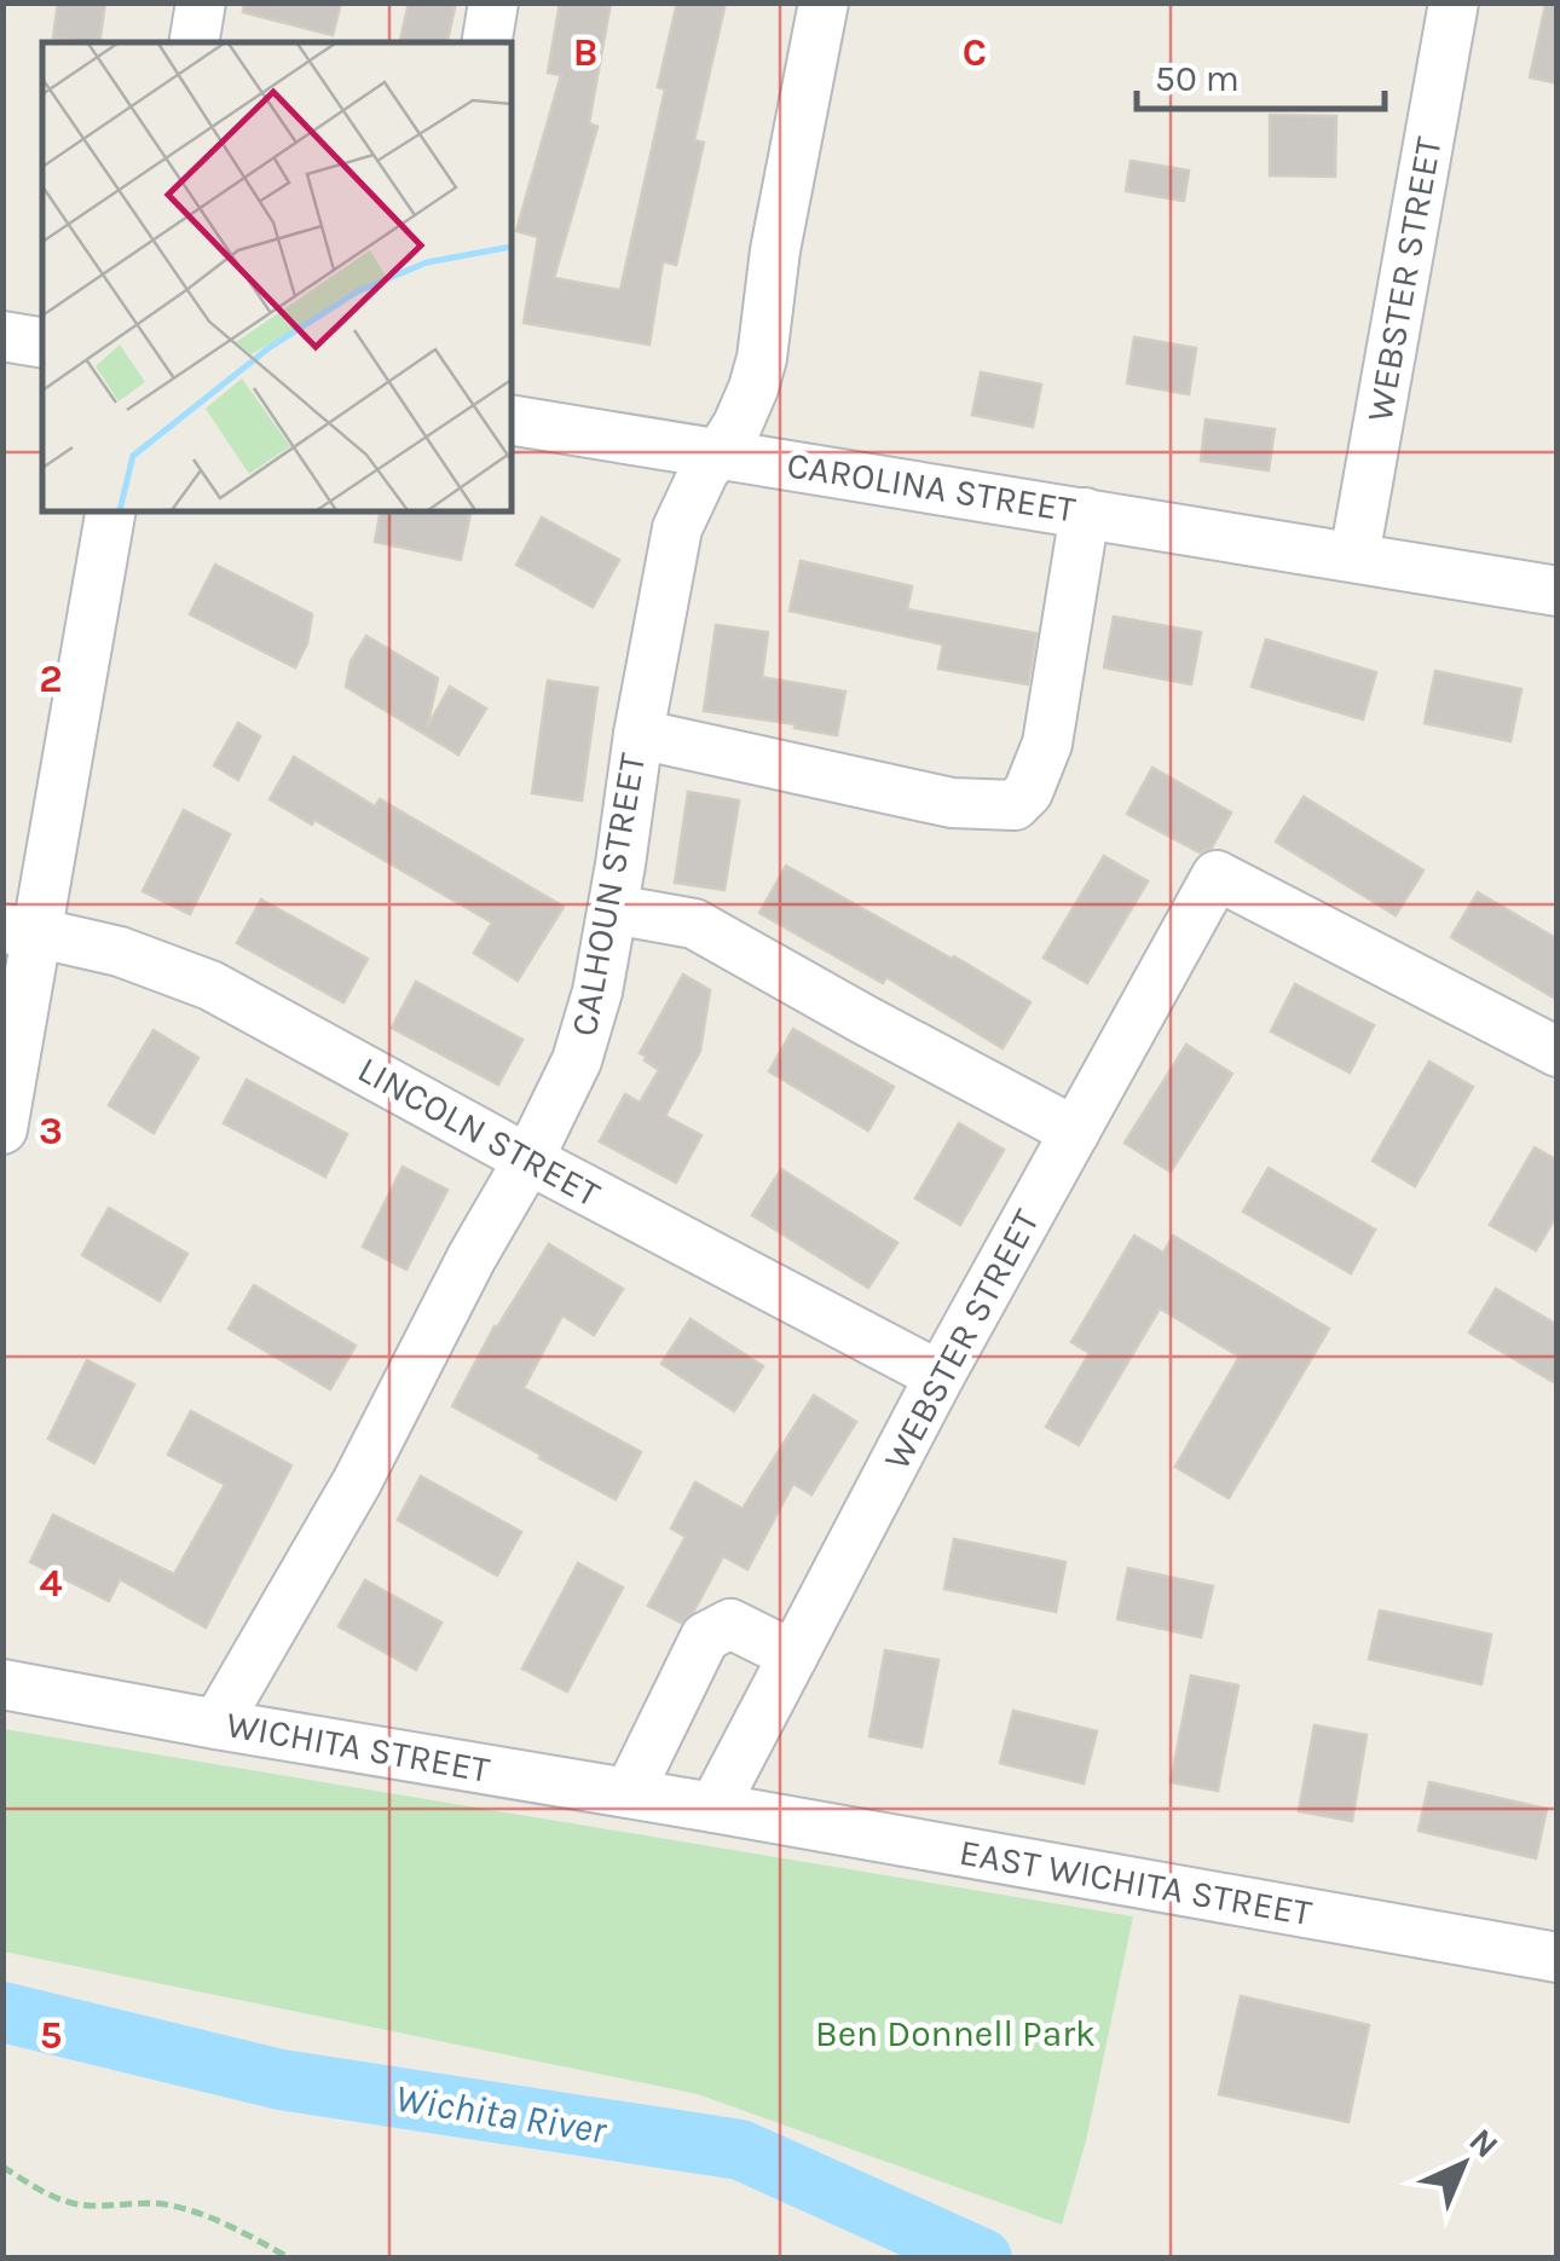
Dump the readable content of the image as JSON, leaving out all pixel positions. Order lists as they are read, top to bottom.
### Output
{
  "streets": {
    "street": [
      "WEBSTER STREET",
      "CAROLINA STREET",
      "CALHOUN STREET",
      "LINCOLN STREET",
      "WICHITA STREET",
      "EAST WICHITA STREET"
    ]
  },
  "crossings": [
    ["WEBSTER STREET", "CAROLINA STREET"],
    ["WEBSTER STREET", "LINCOLN STREET"],
    ["WEBSTER STREET", "WICHITA STREET"],
    ["WEBSTER STREET", "EAST WICHITA STREET"],
    ["CAROLINA STREET", "CALHOUN STREET"],
    ["CALHOUN STREET", "LINCOLN STREET"],
    ["CALHOUN STREET", "WICHITA STREET"],
    ["WICHITA STREET", "EAST WICHITA STREET"]
  ],
  "water": ["Wichita River"],
  "parks": ["Ben Donnell Park"],
  "scale_bar": "50 m",
  "north": "top right",
  "grid": {
    "columns": ["B", "C"],
    "rows": [
      "2",
      "3",
      "4",
      "5"
    ]
  }
}
